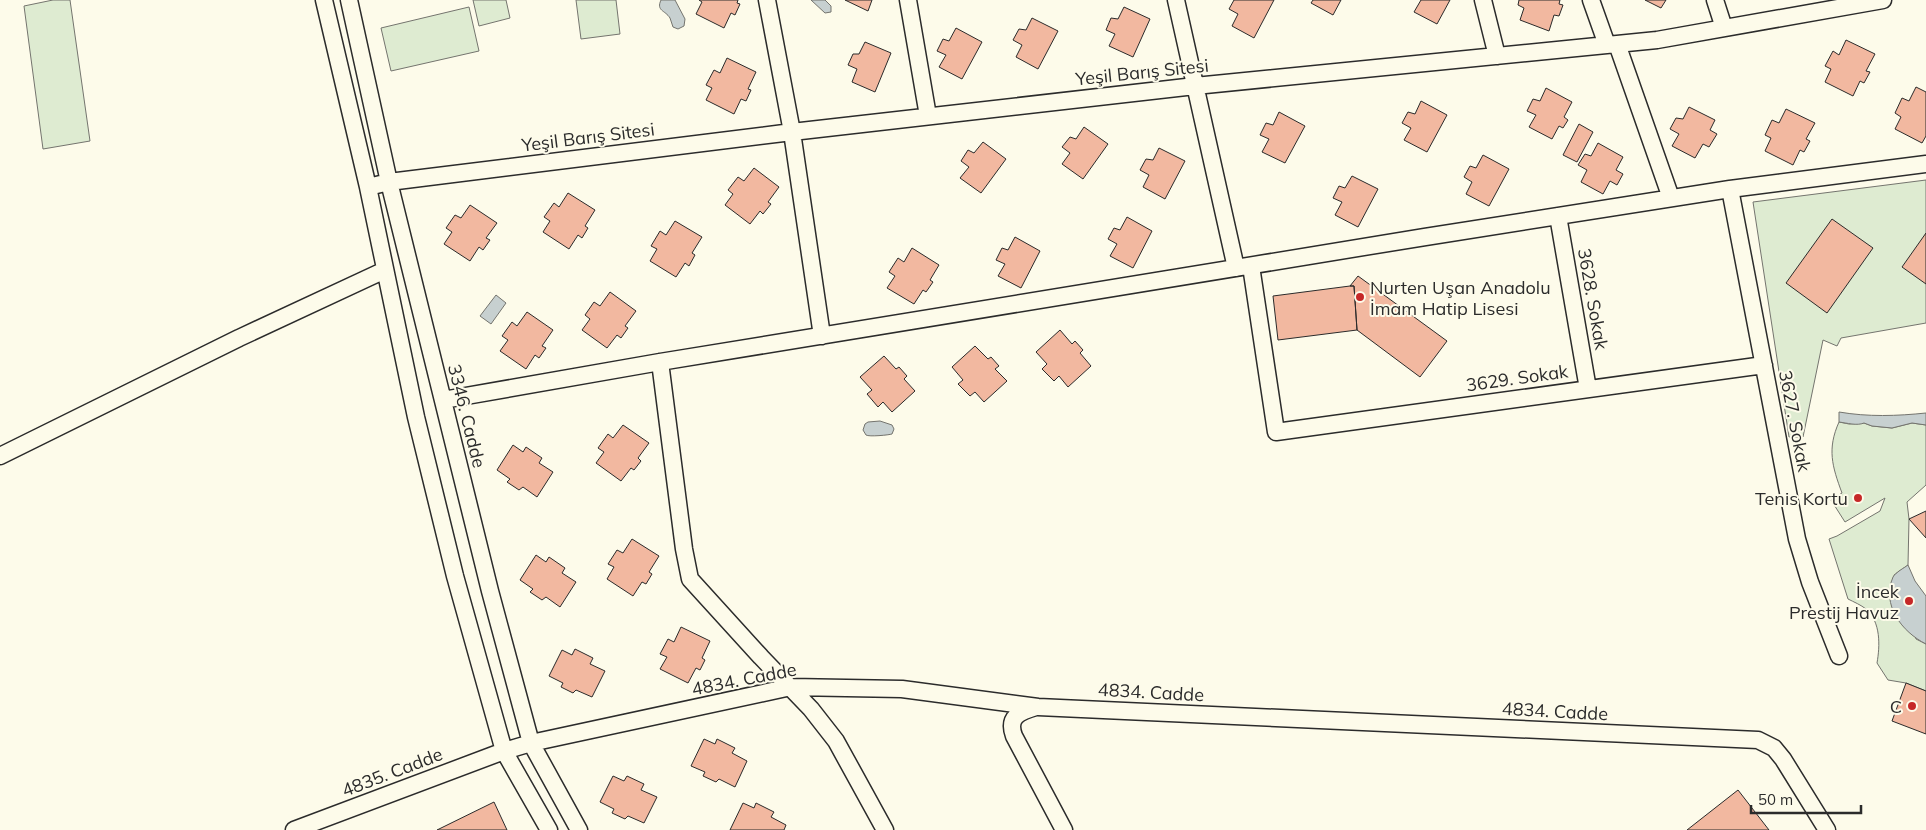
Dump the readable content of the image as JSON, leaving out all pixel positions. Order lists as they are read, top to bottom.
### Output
{
  "streets": {
    "street": [
      "Yeşil Barış Sitesi",
      "3628. Sokak",
      "3629. Sokak",
      "3346. Cadde",
      "3627. Sokak",
      "4834. Cadde",
      "4835. Cadde"
    ]
  },
  "crossings": [
    ["Yeşil Barış Sitesi", "3346. Cadde"],
    ["3628. Sokak", "3629. Sokak"],
    ["3629. Sokak", "3627. Sokak"],
    ["3346. Cadde", "4834. Cadde"],
    ["4834. Cadde", "4835. Cadde"]
  ],
  "places": [
    "Nurten Uşan Anadolu İmam Hatip Lisesi",
    "Tenis Kortu",
    "İncek Prestij Havuz",
    "C"
  ],
  "scale_bar": "50 m"
}
